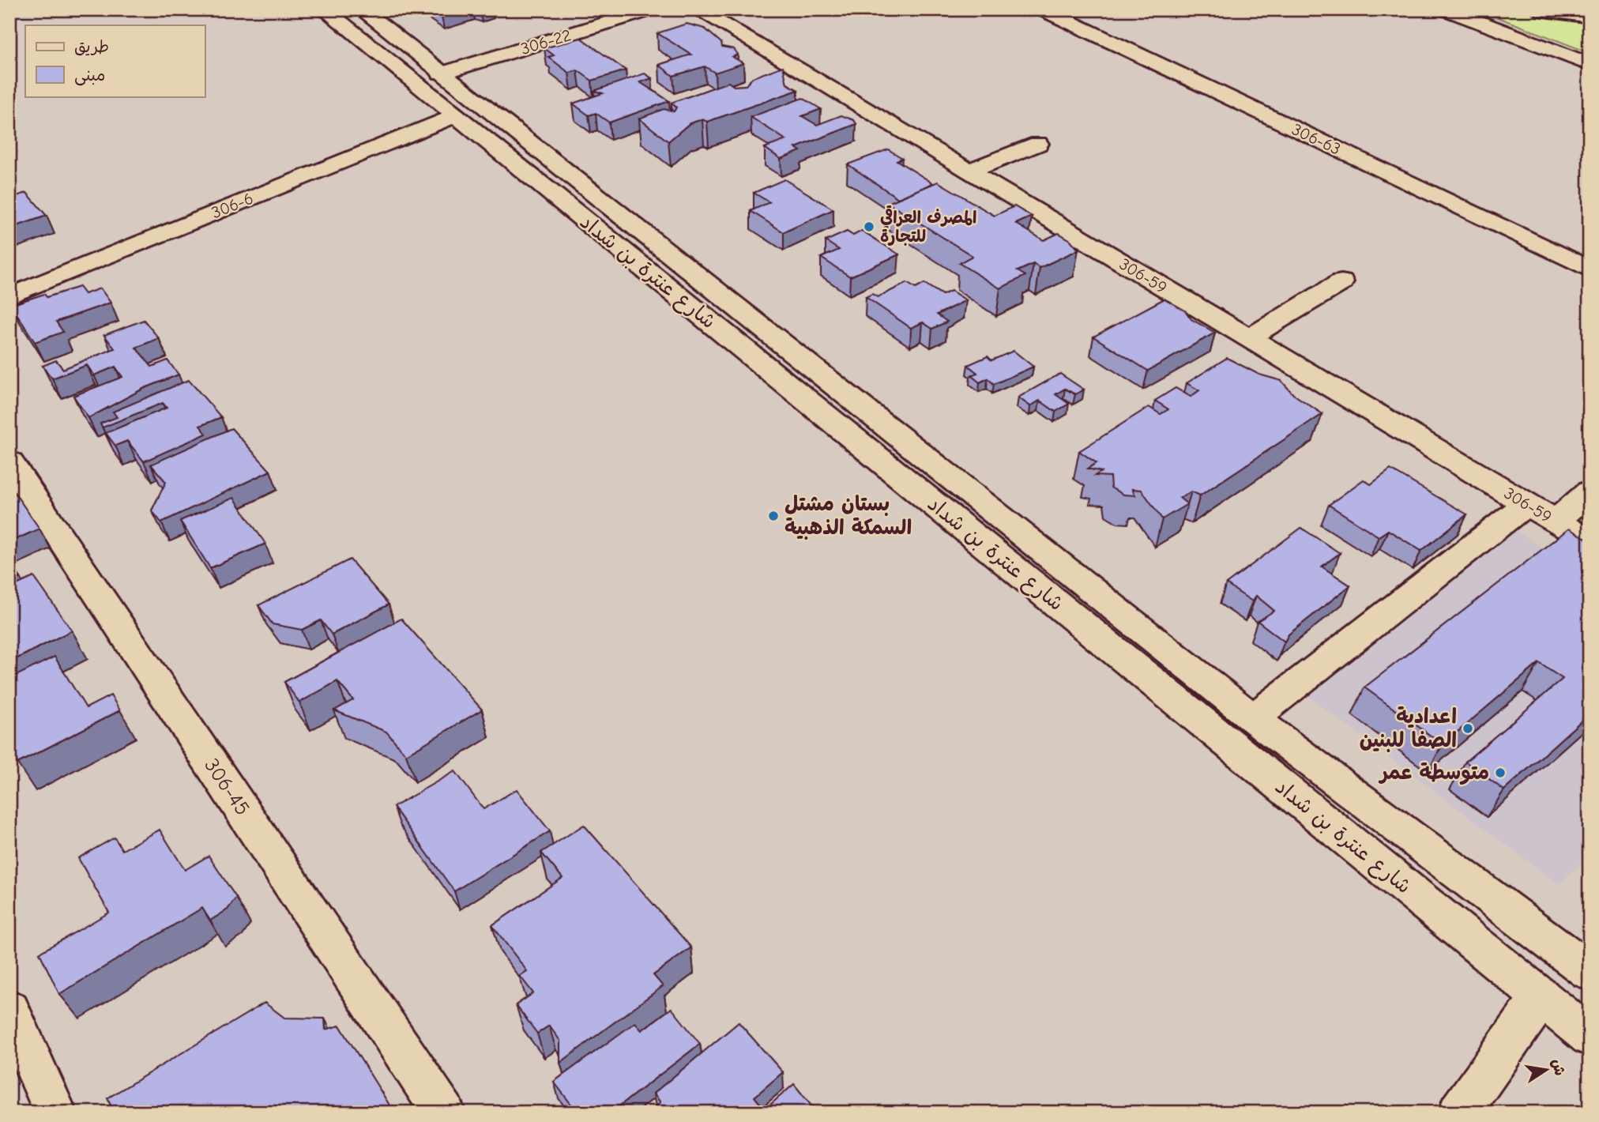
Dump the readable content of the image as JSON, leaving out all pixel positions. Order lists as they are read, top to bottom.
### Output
{
  "streets": {
    "street": [
      "306-22",
      "306-63",
      "306-6",
      "شارع عنترة بن شداد",
      "306-59",
      "306-45"
    ]
  },
  "crossings": [
    ["306-22", "شارع عنترة بن شداد"],
    ["306-6", "شارع عنترة بن شداد"]
  ],
  "places": [
    "المصرف العراقي للتجارة",
    "بستان مشتل السمكة الذهبية",
    "اعدادية الصفا للبنين",
    "متوسطة عمر"
  ],
  "legend": ["طريق", "مبنى"],
  "north": "right"
}
